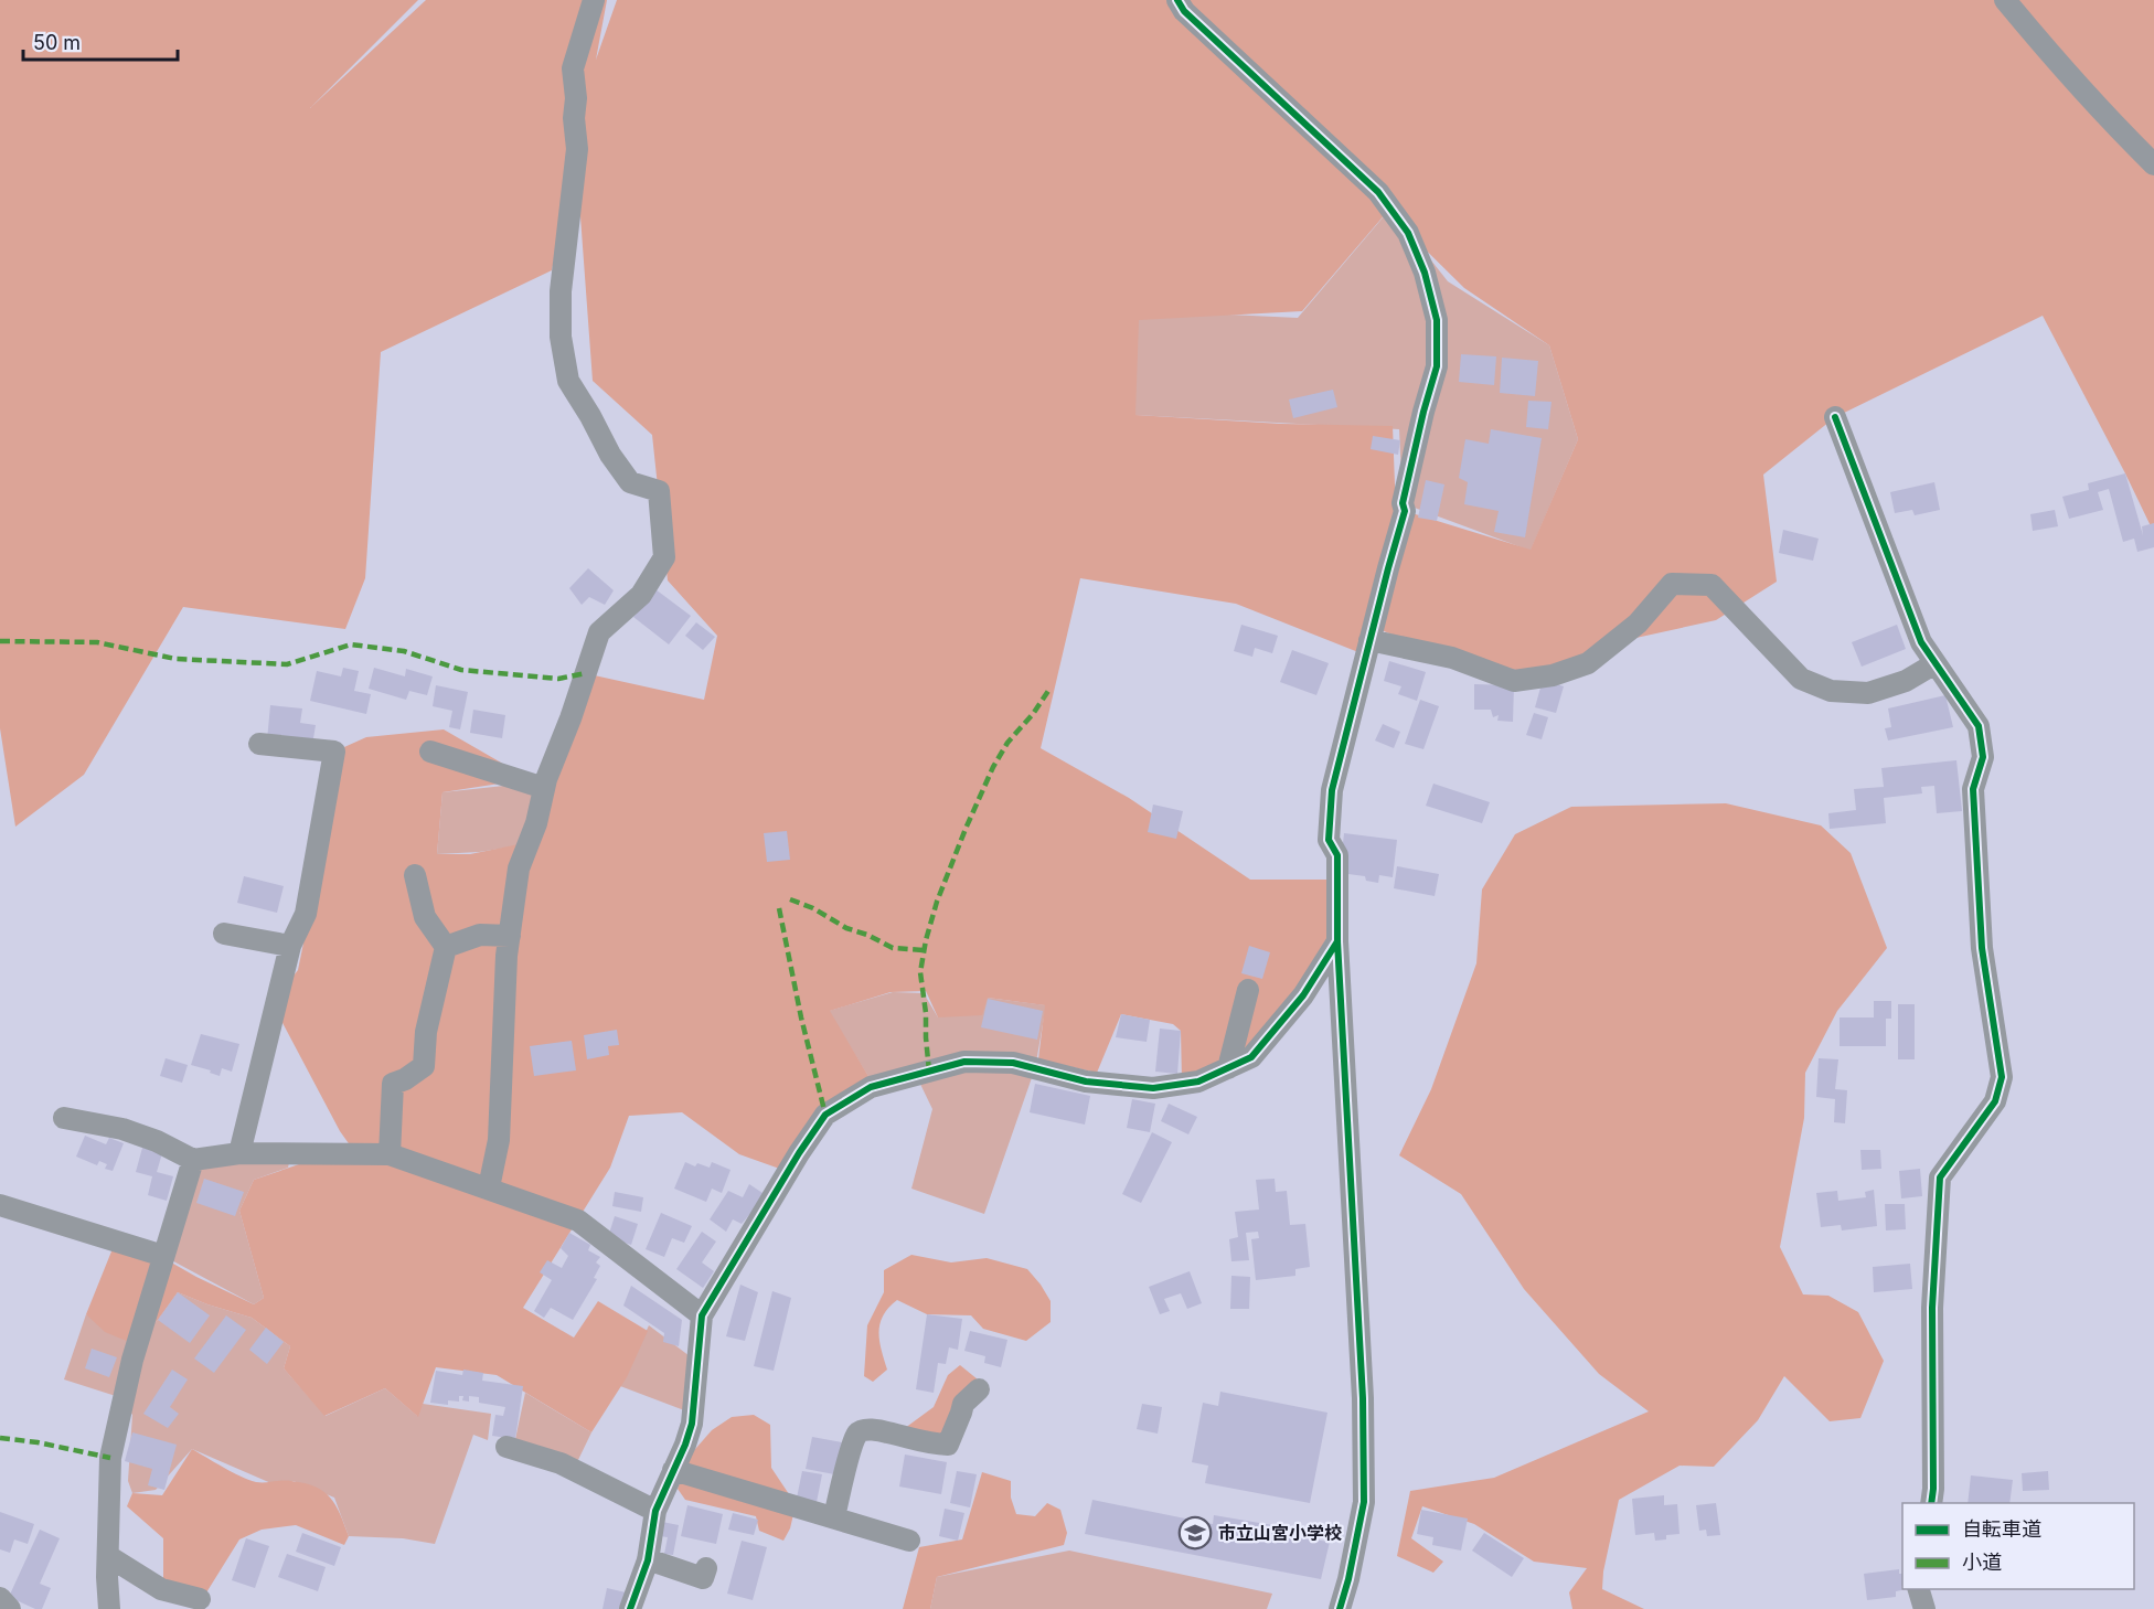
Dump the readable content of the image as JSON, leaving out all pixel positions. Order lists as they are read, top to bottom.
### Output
{
  "places": {
    "school or university": ["市立山宮小学校"]
  },
  "legend": ["自転車道", "小道"],
  "scale_bar": "50 m"
}
